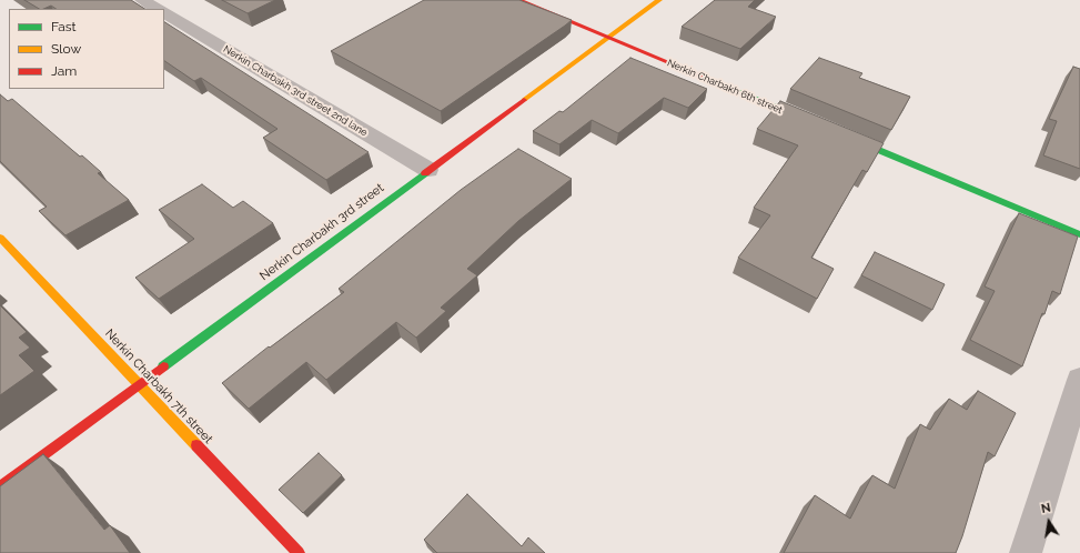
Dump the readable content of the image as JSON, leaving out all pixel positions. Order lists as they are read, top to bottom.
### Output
{
  "streets": {
    "street": [
      "Nerkin Charbakh 6th street",
      "Nerkin Charbakh 3rd street 2nd lane",
      "Nerkin Charbakh 3rd street",
      "Nerkin Charbakh 7th street"
    ]
  },
  "crossings": [
    ["Nerkin Charbakh 6th street", "Nerkin Charbakh 3rd street"],
    ["Nerkin Charbakh 3rd street 2nd lane", "Nerkin Charbakh 3rd street"],
    ["Nerkin Charbakh 3rd street", "Nerkin Charbakh 7th street"]
  ],
  "legend": ["Fast", "Slow", "Jam"],
  "north": "top"
}
